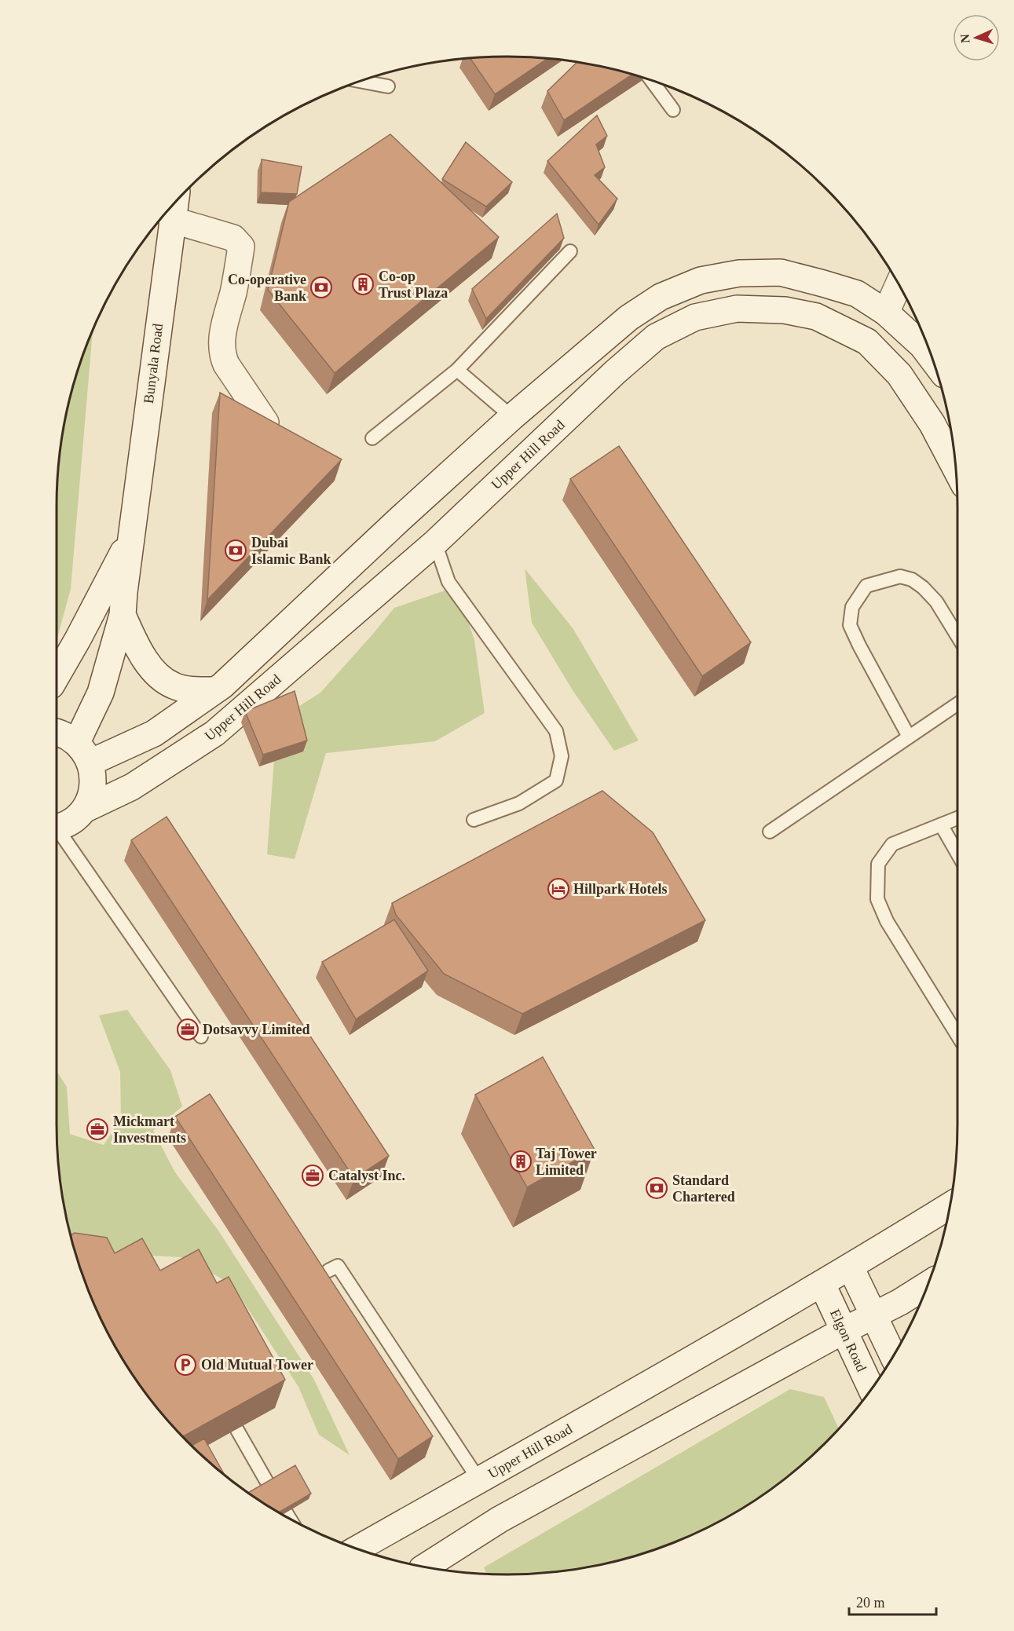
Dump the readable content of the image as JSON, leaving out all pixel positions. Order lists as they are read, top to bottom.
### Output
{
  "streets": {
    "street": ["Bunyala Road", "Upper Hill Road", "Elgon Road"]
  },
  "crossings": [
    ["Upper Hill Road", "Elgon Road"]
  ],
  "places": {
    "building": ["Co-op Trust Plaza", "Taj Tower Limited"],
    "bank": ["Co-operative Bank", "Dubai Islamic Bank", "Standard Chartered"],
    "hotel": ["Hillpark Hotels"],
    "office": ["Dotsavvy Limited", "Mickmart Investments", "Catalyst Inc."],
    "parking": ["Old Mutual Tower"]
  },
  "scale_bar": "20 m",
  "north": "left"
}
